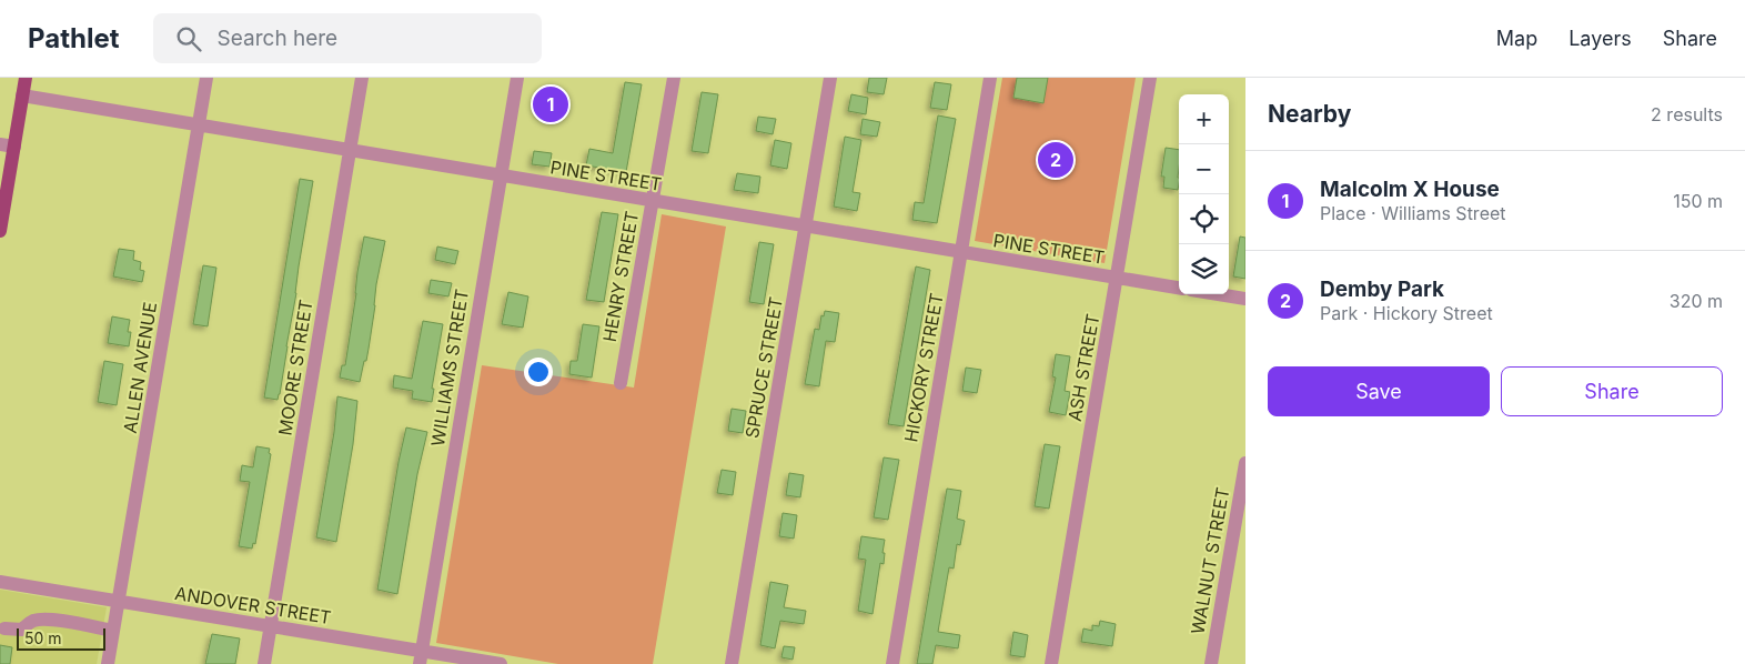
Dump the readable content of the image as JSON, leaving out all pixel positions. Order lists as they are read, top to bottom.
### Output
{
  "streets": {
    "street": [
      "PINE STREET",
      "HENRY STREET",
      "ALLEN AVENUE",
      "MOORE STREET",
      "WILLIAMS STREET",
      "SPRUCE STREET",
      "HICKORY STREET",
      "ASH STREET",
      "WALNUT STREET",
      "ANDOVER STREET"
    ]
  },
  "crossings": [
    ["PINE STREET", "HENRY STREET"],
    ["PINE STREET", "ALLEN AVENUE"],
    ["PINE STREET", "MOORE STREET"],
    ["PINE STREET", "WILLIAMS STREET"],
    ["PINE STREET", "SPRUCE STREET"],
    ["PINE STREET", "HICKORY STREET"],
    ["PINE STREET", "ASH STREET"],
    ["ALLEN AVENUE", "ANDOVER STREET"],
    ["MOORE STREET", "ANDOVER STREET"],
    ["WILLIAMS STREET", "ANDOVER STREET"]
  ],
  "scale_bar": "50 m",
  "page": {
    "header": "Pathlet",
    "search": "Search here",
    "nav": ["Map", "Layers", "Share"],
    "heading": ["Nearby", "2 results"],
    "pins": ["1", "2"],
    "map_buttons": ["+", "−"],
    "list": [
      {
        "mark": "1",
        "name": "Malcolm X House",
        "note": "Place · Williams Street",
        "value": "150 m"
      },
      {
        "mark": "2",
        "name": "Demby Park",
        "note": "Park · Hickory Street",
        "value": "320 m"
      }
    ],
    "buttons": ["Save", "Share"],
    "scale": "50 m"
  }
}
